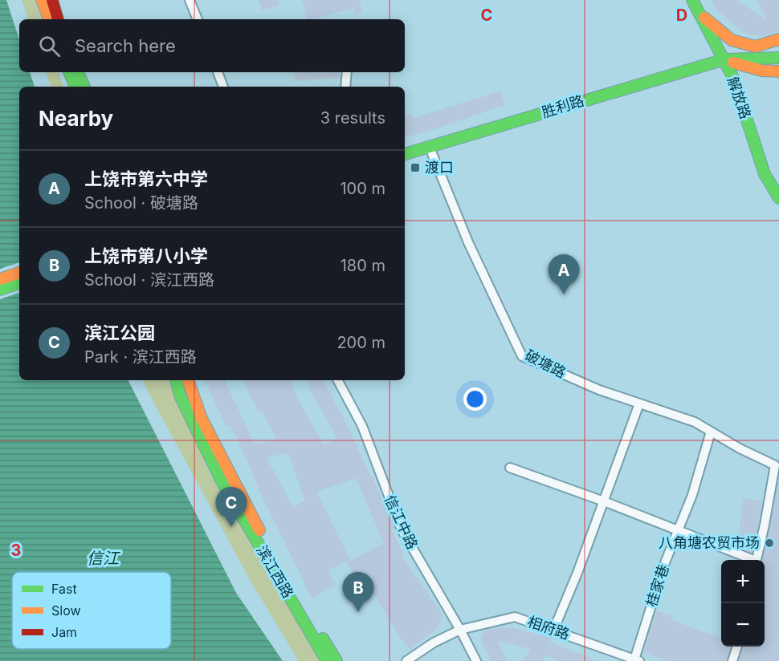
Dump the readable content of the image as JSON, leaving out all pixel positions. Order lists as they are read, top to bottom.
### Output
{
  "streets": {
    "main road": ["解放路", "胜利路", "滨江西路"],
    "street": [
      "破塘路",
      "信江中路",
      "桂家巷",
      "相府路"
    ]
  },
  "crossings": [
    ["解放路", "胜利路"],
    ["胜利路", "破塘路"],
    ["破塘路", "桂家巷"],
    ["信江中路", "相府路"],
    ["桂家巷", "相府路"]
  ],
  "water": ["信江"],
  "places": {
    "transit": ["渡口"],
    "other": ["八角塘农贸市场"]
  },
  "legend": ["Fast", "Slow", "Jam"],
  "page": {
    "search": "Search here",
    "heading": ["Nearby", "3 results"],
    "list": [
      {
        "mark": "A",
        "name": "上饶市第六中学",
        "note": "School · 破塘路",
        "value": "100 m"
      },
      {
        "mark": "B",
        "name": "上饶市第八小学",
        "note": "School · 滨江西路",
        "value": "180 m"
      },
      {
        "mark": "C",
        "name": "滨江公园",
        "note": "Park · 滨江西路",
        "value": "200 m"
      }
    ],
    "pins": ["A", "C", "B"],
    "map_buttons": ["+", "−"]
  },
  "grid": {
    "columns": ["C", "D"],
    "rows": ["3"]
  }
}
